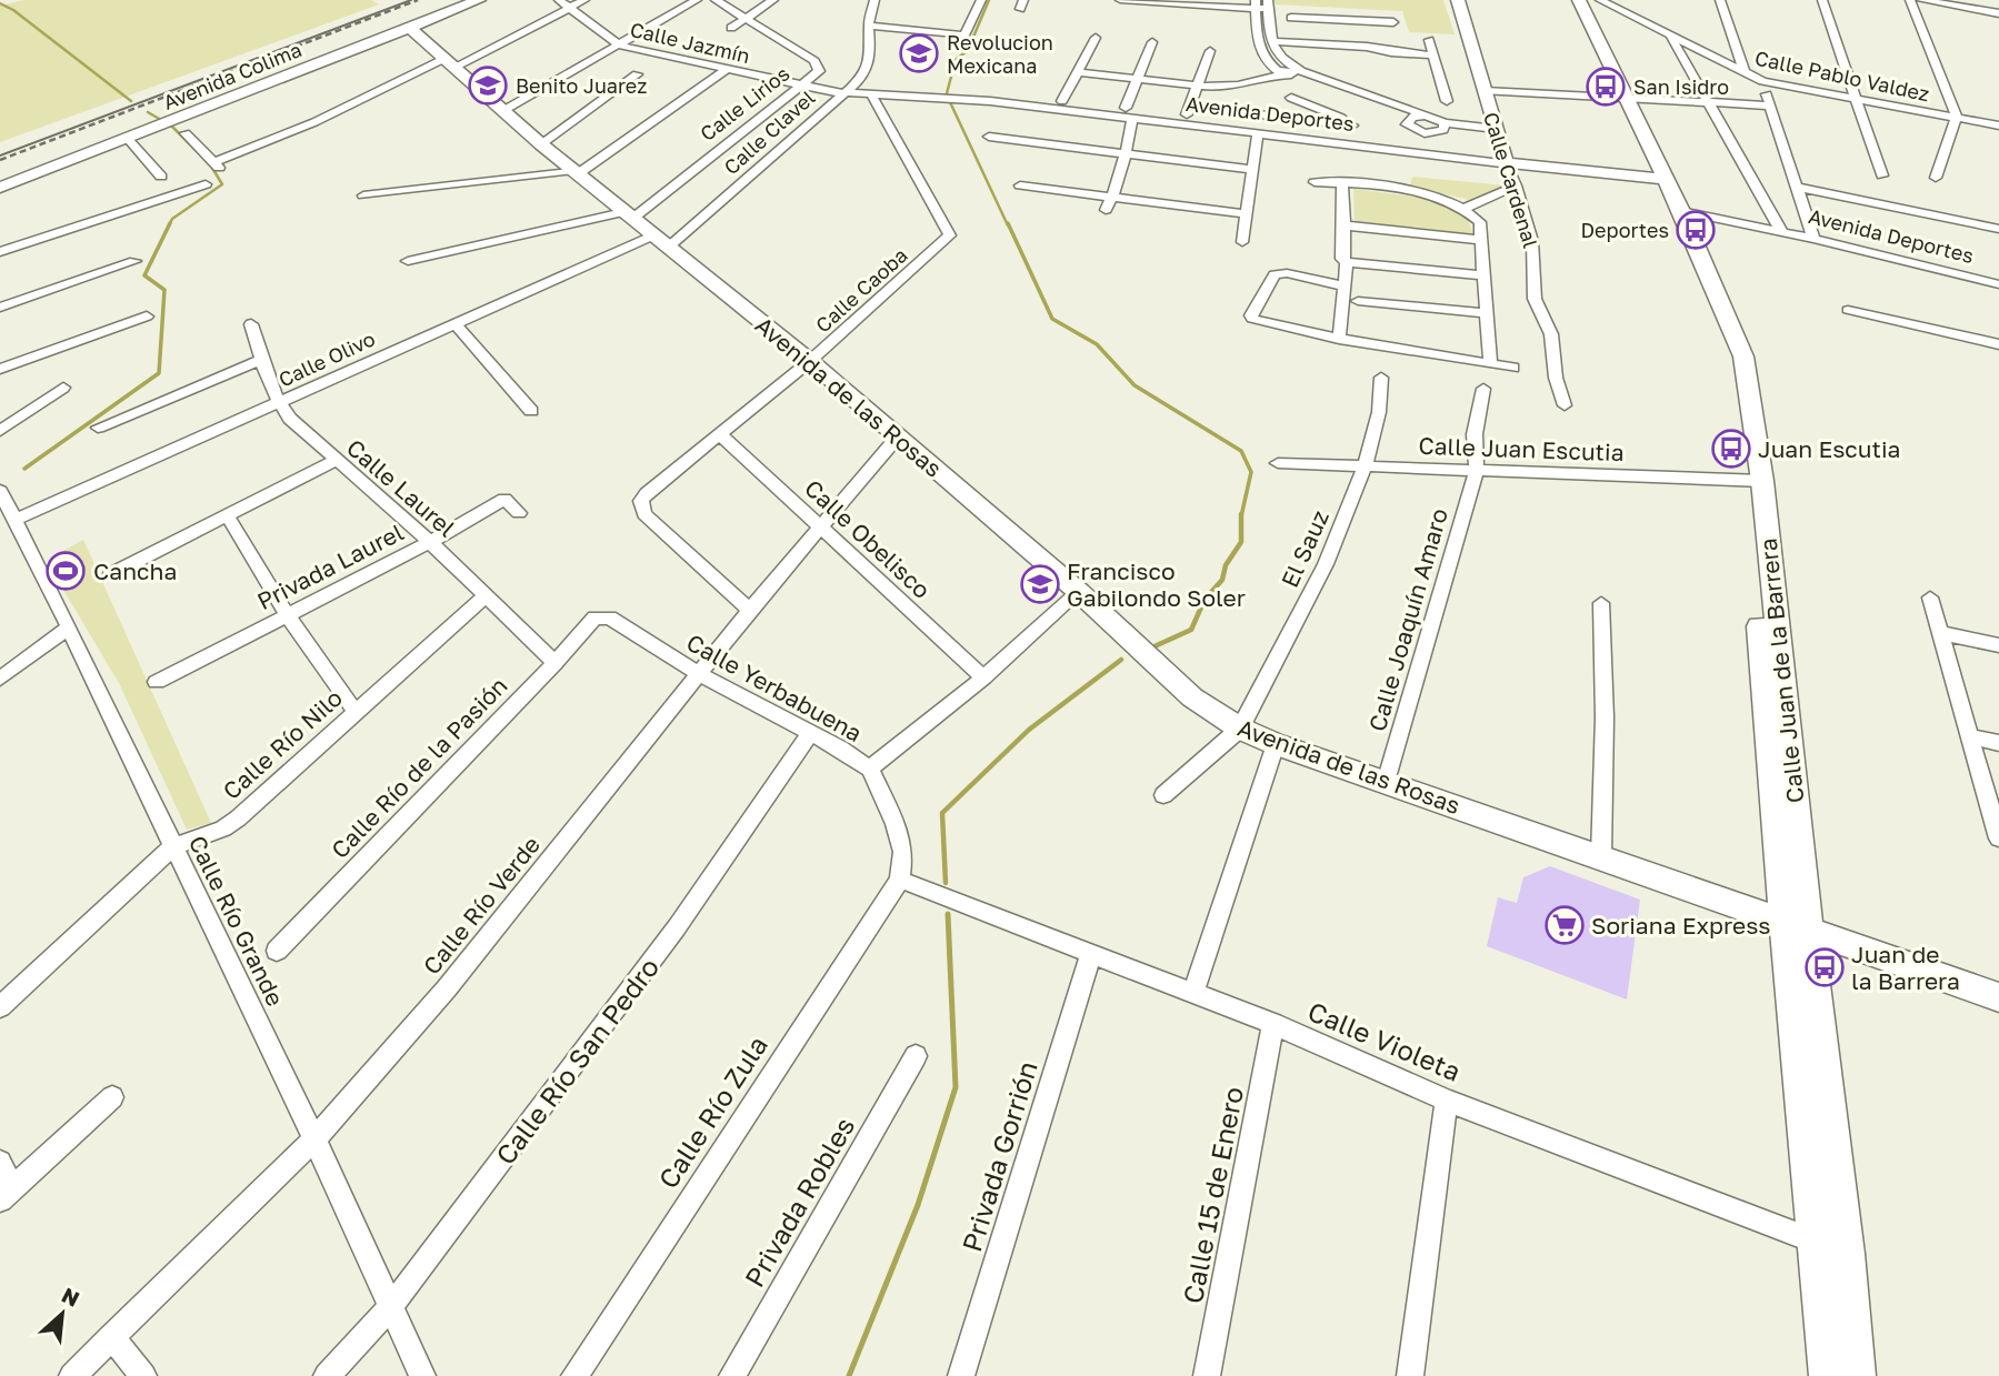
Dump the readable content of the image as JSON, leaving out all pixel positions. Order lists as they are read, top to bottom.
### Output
{
  "streets": {
    "street": [
      "Calle Jazmín",
      "Avenida Colima",
      "Calle Pablo Valdez",
      "Calle Lirios",
      "Avenida Deportes",
      "Calle Clavel",
      "Calle Cardenal",
      "Calle Caoba",
      "Calle Olivo",
      "Avenida de las Rosas",
      "Calle Juan Escutia",
      "Calle Laurel",
      "Calle Obelisco",
      "El Sauz",
      "Privada Laurel",
      "Calle Joaquín Amaro",
      "Calle Juan de la Barrera",
      "Calle Yerbabuena",
      "Calle Río Nilo",
      "Calle Río de la Pasión",
      "Calle Río Verde",
      "Calle Río Grande",
      "Calle Violeta",
      "Calle Río San Pedro",
      "Calle Río Zula",
      "Privada Gorrión",
      "Calle 15 de Enero",
      "Privada Robles"
    ]
  },
  "crossings": [
    ["Calle Jazmín", "Calle Lirios"],
    ["Calle Jazmín", "Avenida Deportes"],
    ["Calle Jazmín", "Calle Clavel"],
    ["Calle Jazmín", "Calle Caoba"],
    ["Avenida Colima", "Avenida de las Rosas"],
    ["Calle Lirios", "Avenida de las Rosas"],
    ["Avenida Deportes", "Calle Cardenal"],
    ["Avenida Deportes", "Calle Caoba"],
    ["Avenida Deportes", "Calle Juan de la Barrera"],
    ["Calle Clavel", "Calle Olivo"],
    ["Calle Clavel", "Avenida de las Rosas"],
    ["Calle Caoba", "Avenida de las Rosas"],
    ["Calle Caoba", "Calle Obelisco"],
    ["Calle Caoba", "Calle Río Verde"],
    ["Calle Olivo", "Avenida de las Rosas"],
    ["Calle Olivo", "Calle Laurel"],
    ["Calle Olivo", "Calle Río Grande"],
    ["Avenida de las Rosas", "El Sauz"],
    ["Avenida de las Rosas", "Calle Joaquín Amaro"],
    ["Avenida de las Rosas", "Calle Juan de la Barrera"],
    ["Avenida de las Rosas", "Calle Río Verde"],
    ["Calle Juan Escutia", "El Sauz"],
    ["Calle Juan Escutia", "Calle Joaquín Amaro"],
    ["Calle Juan Escutia", "Calle Juan de la Barrera"],
    ["Calle Laurel", "Privada Laurel"],
    ["Calle Laurel", "Calle Río Nilo"],
    ["Calle Laurel", "Calle Río de la Pasión"],
    ["Calle Obelisco", "Calle Río Verde"],
    ["Calle Juan de la Barrera", "Calle Violeta"],
    ["Calle Yerbabuena", "Calle Río de la Pasión"],
    ["Calle Yerbabuena", "Calle Río Verde"],
    ["Calle Yerbabuena", "Calle Violeta"],
    ["Calle Yerbabuena", "Calle Río San Pedro"],
    ["Calle Yerbabuena", "Calle Río Zula"],
    ["Calle Río Nilo", "Calle Río Grande"],
    ["Calle Río Verde", "Calle Río Grande"],
    ["Calle Río Grande", "Calle Río San Pedro"],
    ["Calle Violeta", "Calle Río Zula"],
    ["Calle Violeta", "Privada Gorrión"],
    ["Calle Violeta", "Calle 15 de Enero"]
  ],
  "places": {
    "school or university": ["Revolucion Mexicana", "Benito Juarez", "Francisco Gabilondo Soler"],
    "bus stop": [
      "San Isidro",
      "Deportes",
      "Juan Escutia",
      "Juan de la Barrera"
    ],
    "sports": ["Cancha"],
    "supermarket": ["Soriana Express"]
  },
  "north": "top right"
}
